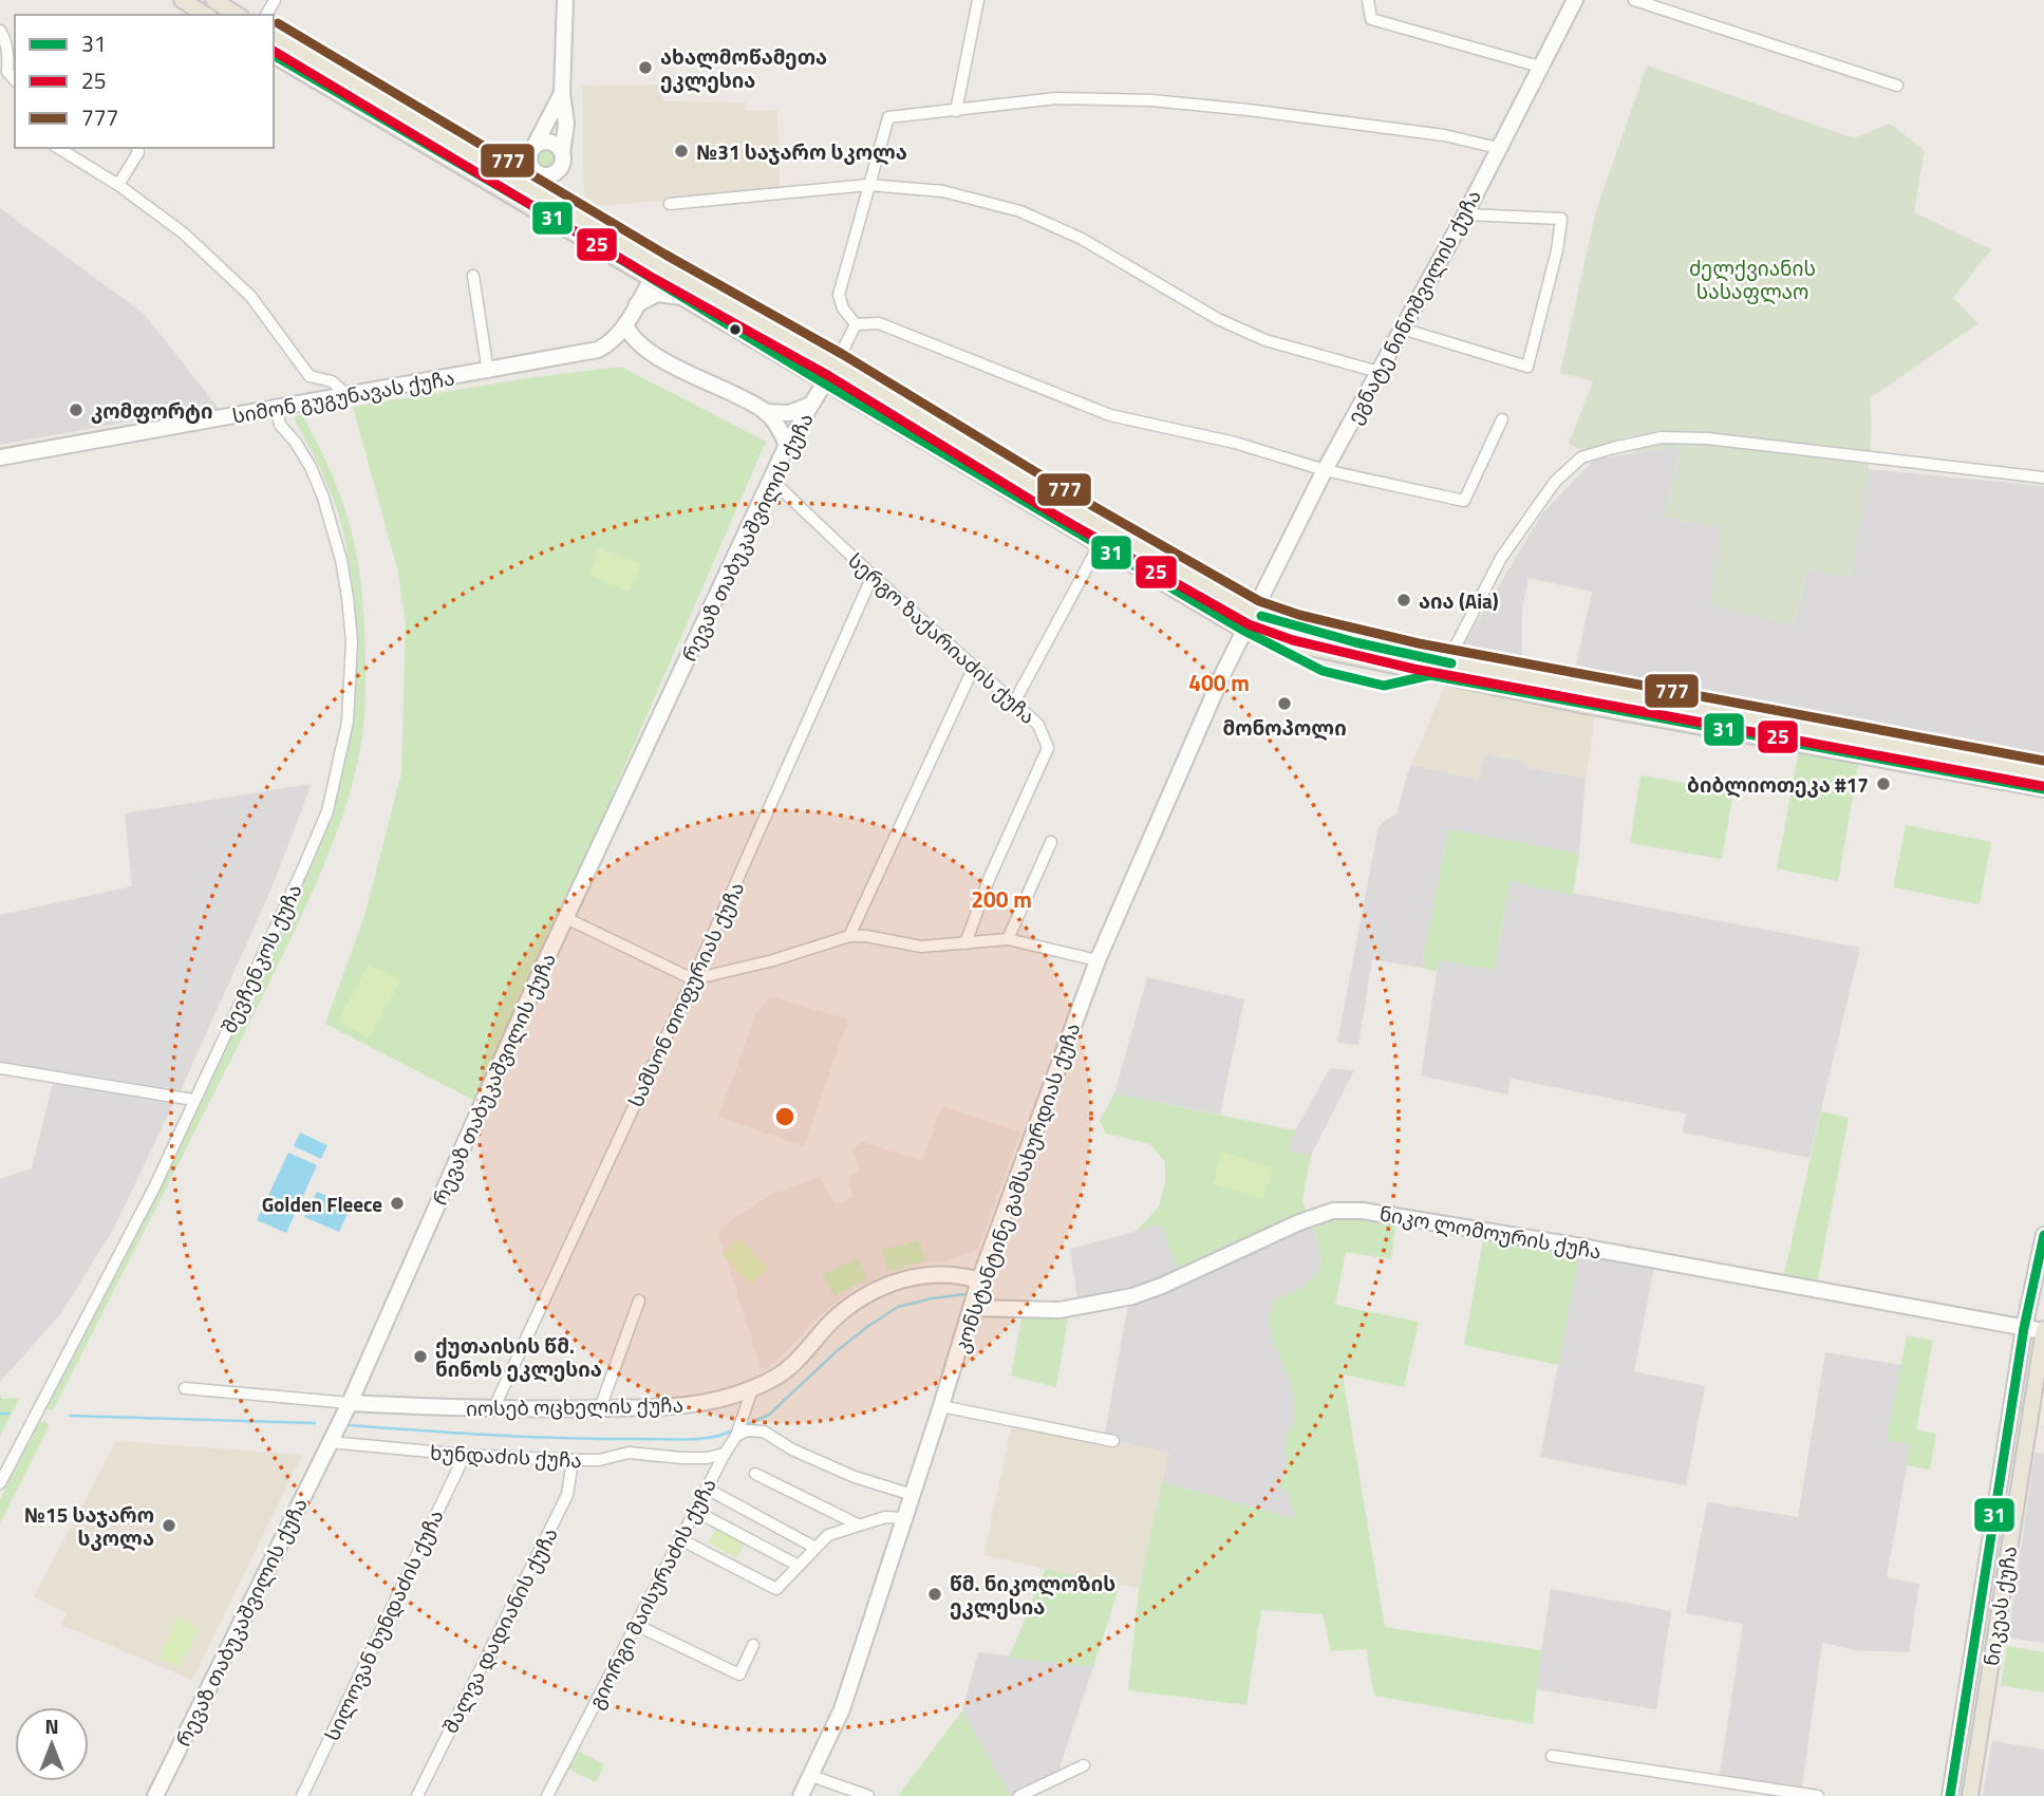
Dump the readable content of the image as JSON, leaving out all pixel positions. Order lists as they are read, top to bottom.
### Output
{
  "streets": {
    "main road": ["ნიკეას ქუჩა"],
    "street": [
      "ეგნატე ნინოშვილის ქუჩა",
      "სიმონ გუგუნავას ქუჩა",
      "რევაზ თაბუკაშვილის ქუჩა",
      "სერგო ზაქარიაძის ქუჩა",
      "შევჩენკოს ქუჩა",
      "სამსონ თოფურიას ქუჩა",
      "კონსტანტინე გამსახურდიას ქუჩა",
      "ნიკო ლომოურის ქუჩა",
      "იოსებ ოცხელის ქუჩა",
      "ხუნდაძის ქუჩა",
      "გიორგი მაისურაძის ქუჩა",
      "სილოვან ხუნდაძის ქუჩა",
      "შალვა დადიანის ქუჩა"
    ]
  },
  "crossings": [
    ["ეგნატე ნინოშვილის ქუჩა", "კონსტანტინე გამსახურდიას ქუჩა"],
    ["სიმონ გუგუნავას ქუჩა", "შევჩენკოს ქუჩა"],
    ["რევაზ თაბუკაშვილის ქუჩა", "სერგო ზაქარიაძის ქუჩა"],
    ["რევაზ თაბუკაშვილის ქუჩა", "იოსებ ოცხელის ქუჩა"],
    ["რევაზ თაბუკაშვილის ქუჩა", "ხუნდაძის ქუჩა"],
    ["სერგო ზაქარიაძის ქუჩა", "სამსონ თოფურიას ქუჩა"],
    ["სამსონ თოფურიას ქუჩა", "იოსებ ოცხელის ქუჩა"],
    ["კონსტანტინე გამსახურდიას ქუჩა", "ნიკო ლომოურის ქუჩა"],
    ["კონსტანტინე გამსახურდიას ქუჩა", "იოსებ ოცხელის ქუჩა"],
    ["ნიკო ლომოურის ქუჩა", "ნიკეას ქუჩა"],
    ["იოსებ ოცხელის ქუჩა", "გიორგი მაისურაძის ქუჩა"],
    ["ხუნდაძის ქუჩა", "გიორგი მაისურაძის ქუჩა"],
    ["ხუნდაძის ქუჩა", "სილოვან ხუნდაძის ქუჩა"],
    ["ხუნდაძის ქუჩა", "შალვა დადიანის ქუჩა"]
  ],
  "parks": ["ძელქვიანის სასაფლაო"],
  "places": [
    "ახალმოწამეთა ეკლესია",
    "№31 საჯარო სკოლა",
    "კომფორტი",
    "აია (Aia)",
    "მონოპოლი",
    "ბიბლიოთეკა #17",
    "Golden Fleece",
    "ქუთაისის წმ. ნინოს ეკლესია",
    "№15 საჯარო სკოლა",
    "წმ. ნიკოლოზის ეკლესია"
  ],
  "lines": ["transit line 777", "transit line 25", "transit line 31"],
  "legend": ["31", "25", "777"],
  "north": "top",
  "rings": ["400 m", "200 m"]
}
